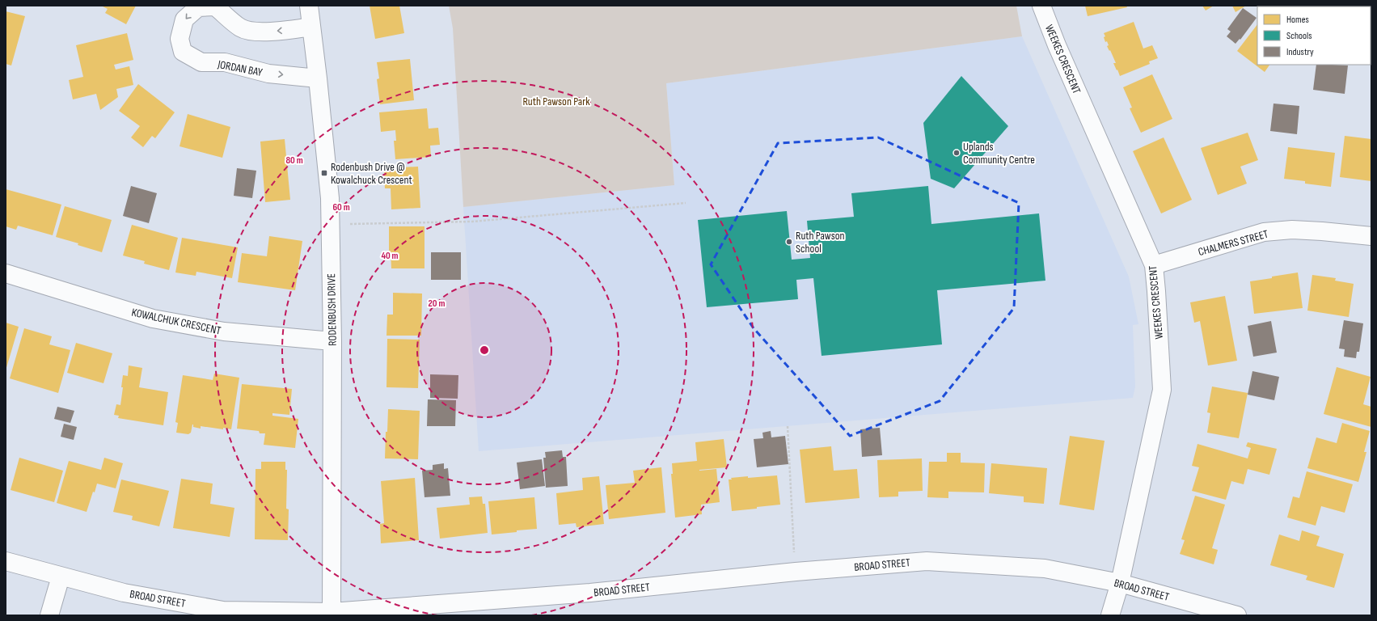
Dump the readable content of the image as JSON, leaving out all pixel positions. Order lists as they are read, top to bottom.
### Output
{
  "streets": {
    "street": [
      "WEEKES CRESCENT",
      "JORDAN BAY",
      "CHALMERS STREET",
      "RODENBUSH DRIVE",
      "KOWALCHUK CRESCENT",
      "BROAD STREET"
    ]
  },
  "crossings": [
    ["WEEKES CRESCENT", "CHALMERS STREET"],
    ["WEEKES CRESCENT", "BROAD STREET"],
    ["JORDAN BAY", "RODENBUSH DRIVE"],
    ["RODENBUSH DRIVE", "KOWALCHUK CRESCENT"],
    ["RODENBUSH DRIVE", "BROAD STREET"]
  ],
  "parks": ["Ruth Pawson Park"],
  "places": {
    "other": ["Uplands Community Centre", "Ruth Pawson School"],
    "transit": ["Rodenbush Drive @ Kowalchuck Crescent"]
  },
  "legend": ["Homes", "Schools", "Industry"],
  "rings": [
    "80 m",
    "60 m",
    "40 m",
    "20 m"
  ]
}
